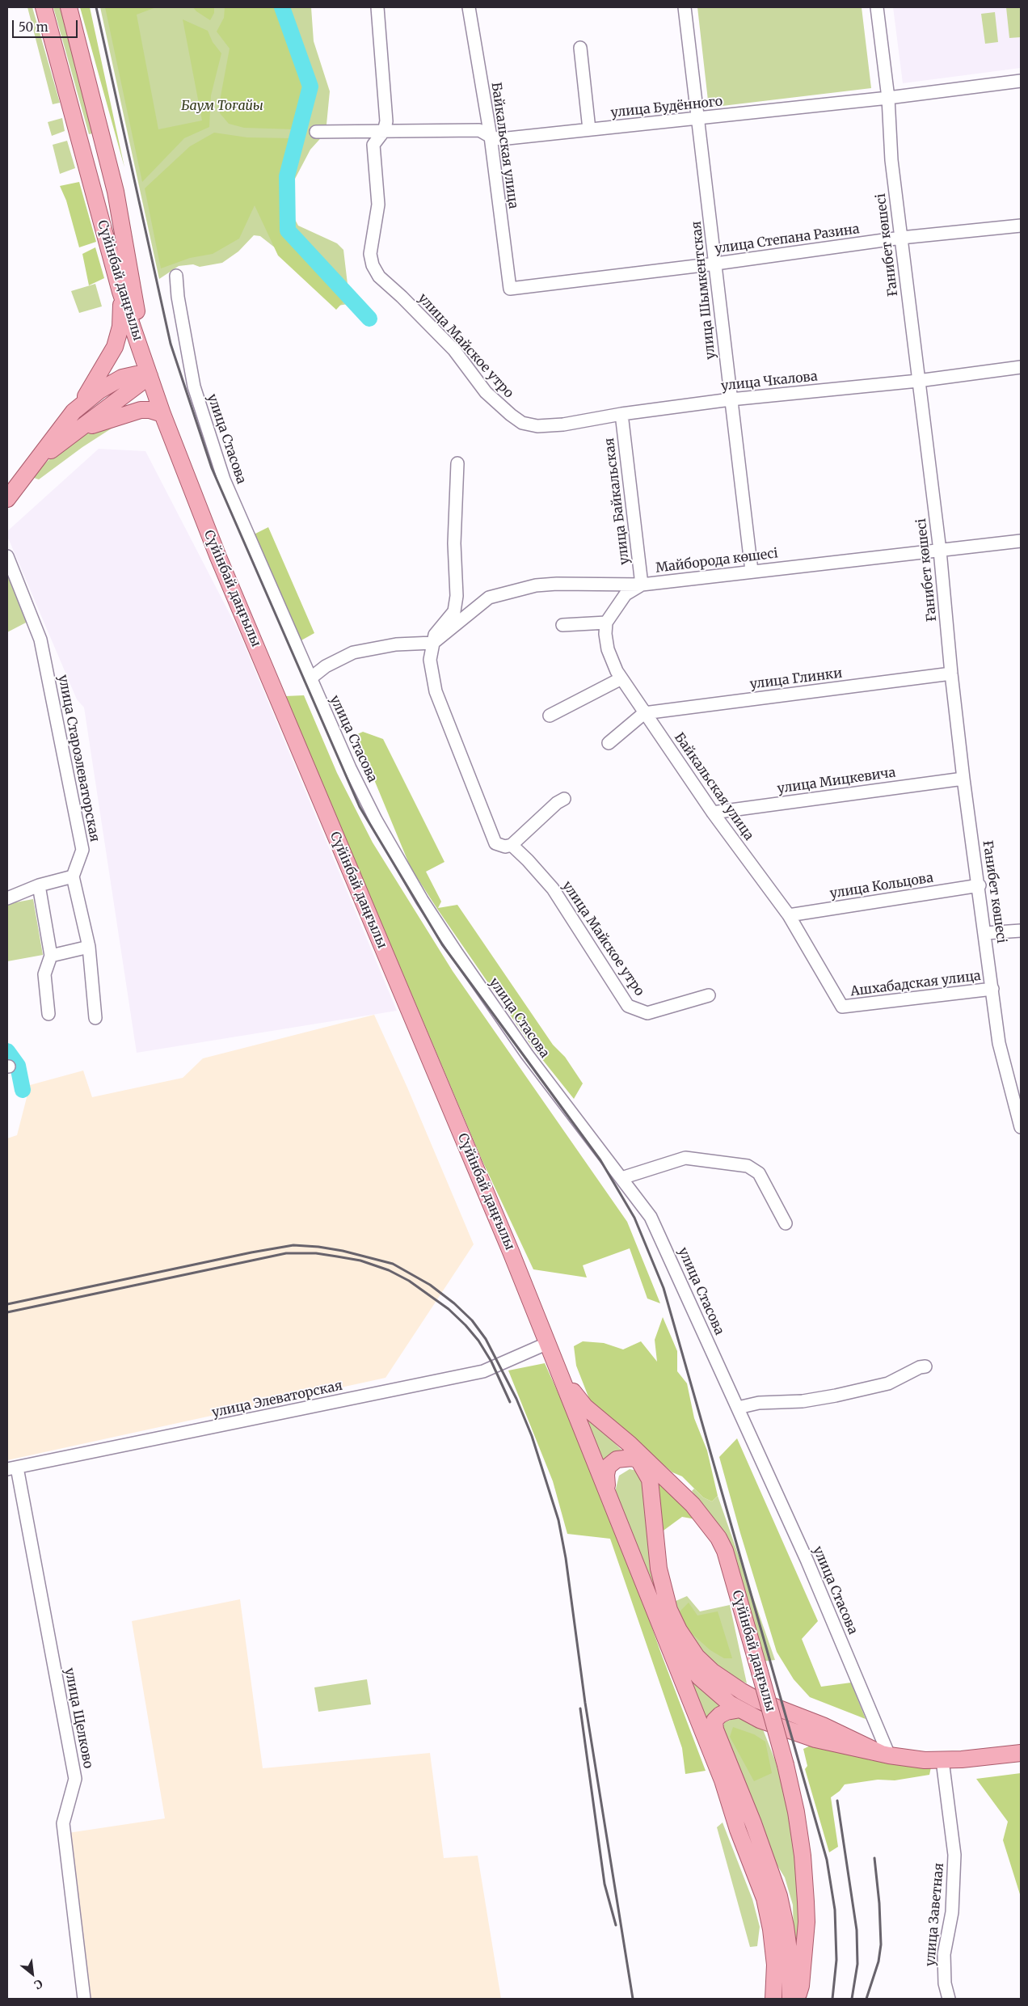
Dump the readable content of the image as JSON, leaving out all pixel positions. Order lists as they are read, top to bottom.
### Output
{
  "streets": {
    "main road": ["Сүйінбай даңғылы"],
    "street": [
      "улица Будённого",
      "Байкальская улица",
      "улица Степана Разина",
      "Ғанибет көшесі",
      "улица Шымкентская",
      "улица Майское утро",
      "улица Чкалова",
      "улица Стасова",
      "улица Байкальская",
      "Майборода көшесі",
      "улица Глинки",
      "улица Староэлеваторская",
      "улица Мицкевича",
      "улица Кольцова",
      "Ашхабадская улица",
      "улица Элеваторская",
      "улица Щелково",
      "улица Заветная"
    ]
  },
  "crossings": [
    ["улица Будённого", "Байкальская улица"],
    ["улица Будённого", "Ғанибет көшесі"],
    ["улица Будённого", "улица Шымкентская"],
    ["улица Будённого", "улица Майское утро"],
    ["Байкальская улица", "улица Степана Разина"],
    ["Байкальская улица", "улица Глинки"],
    ["Байкальская улица", "улица Мицкевича"],
    ["Байкальская улица", "улица Кольцова"],
    ["Байкальская улица", "Ашхабадская улица"],
    ["улица Степана Разина", "Ғанибет көшесі"],
    ["улица Степана Разина", "улица Шымкентская"],
    ["Ғанибет көшесі", "улица Чкалова"],
    ["Ғанибет көшесі", "Майборода көшесі"],
    ["Ғанибет көшесі", "улица Глинки"],
    ["Ғанибет көшесі", "улица Мицкевича"],
    ["Ғанибет көшесі", "улица Кольцова"],
    ["Ғанибет көшесі", "Ашхабадская улица"],
    ["Сүйінбай даңғылы", "улица Элеваторская"],
    ["улица Шымкентская", "улица Чкалова"],
    ["улица Шымкентская", "Майборода көшесі"],
    ["улица Майское утро", "улица Чкалова"],
    ["улица Чкалова", "улица Байкальская"],
    ["улица Байкальская", "Майборода көшесі"],
    ["улица Элеваторская", "улица Щелково"]
  ],
  "parks": ["Баум Тоғайы"],
  "scale_bar": "50 m",
  "north": "bottom right"
}
